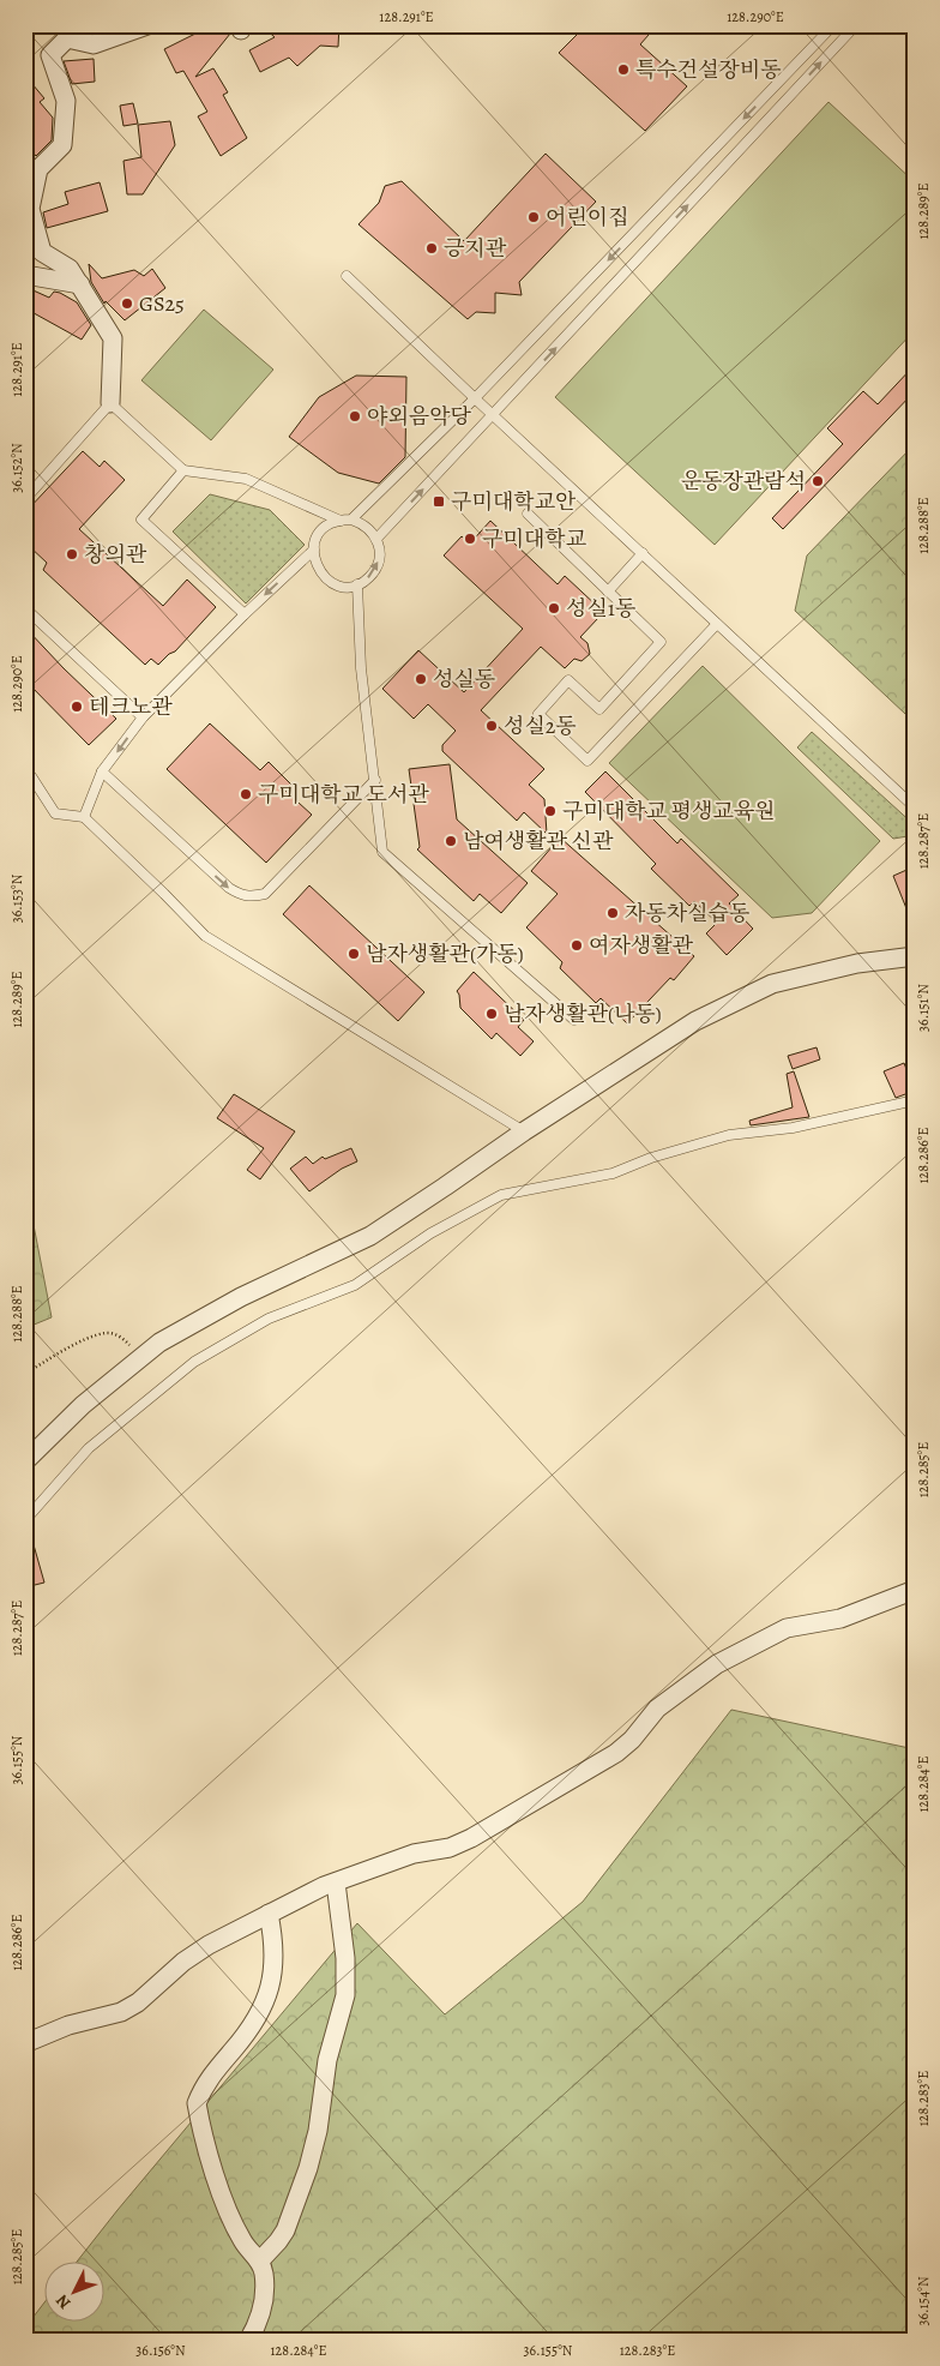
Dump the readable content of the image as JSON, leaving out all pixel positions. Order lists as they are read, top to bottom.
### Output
{
  "places": {
    "other": [
      "특수건설장비동",
      "어린이집",
      "긍지관",
      "GS25",
      "야외음악당",
      "운동장관람석",
      "구미대학교",
      "창의관",
      "성실1동",
      "성실동",
      "테크노관",
      "성실2동",
      "구미대학교 도서관",
      "구미대학교 평생교육원",
      "남여생활관 신관",
      "자동차실습동",
      "여자생활관",
      "남자생활관(가동)",
      "남자생활관(나동)"
    ],
    "transit": ["구미대학교안"]
  },
  "north": "bottom left",
  "coordinates": [
    "128.291°E",
    "128.290°E",
    "128.289°E",
    "36.152°N",
    "128.288°E",
    "128.287°E",
    "36.153°N",
    "36.151°N",
    "128.286°E",
    "128.285°E",
    "36.155°N",
    "128.284°E",
    "128.283°E",
    "36.154°N",
    "36.156°N"
  ]
}
